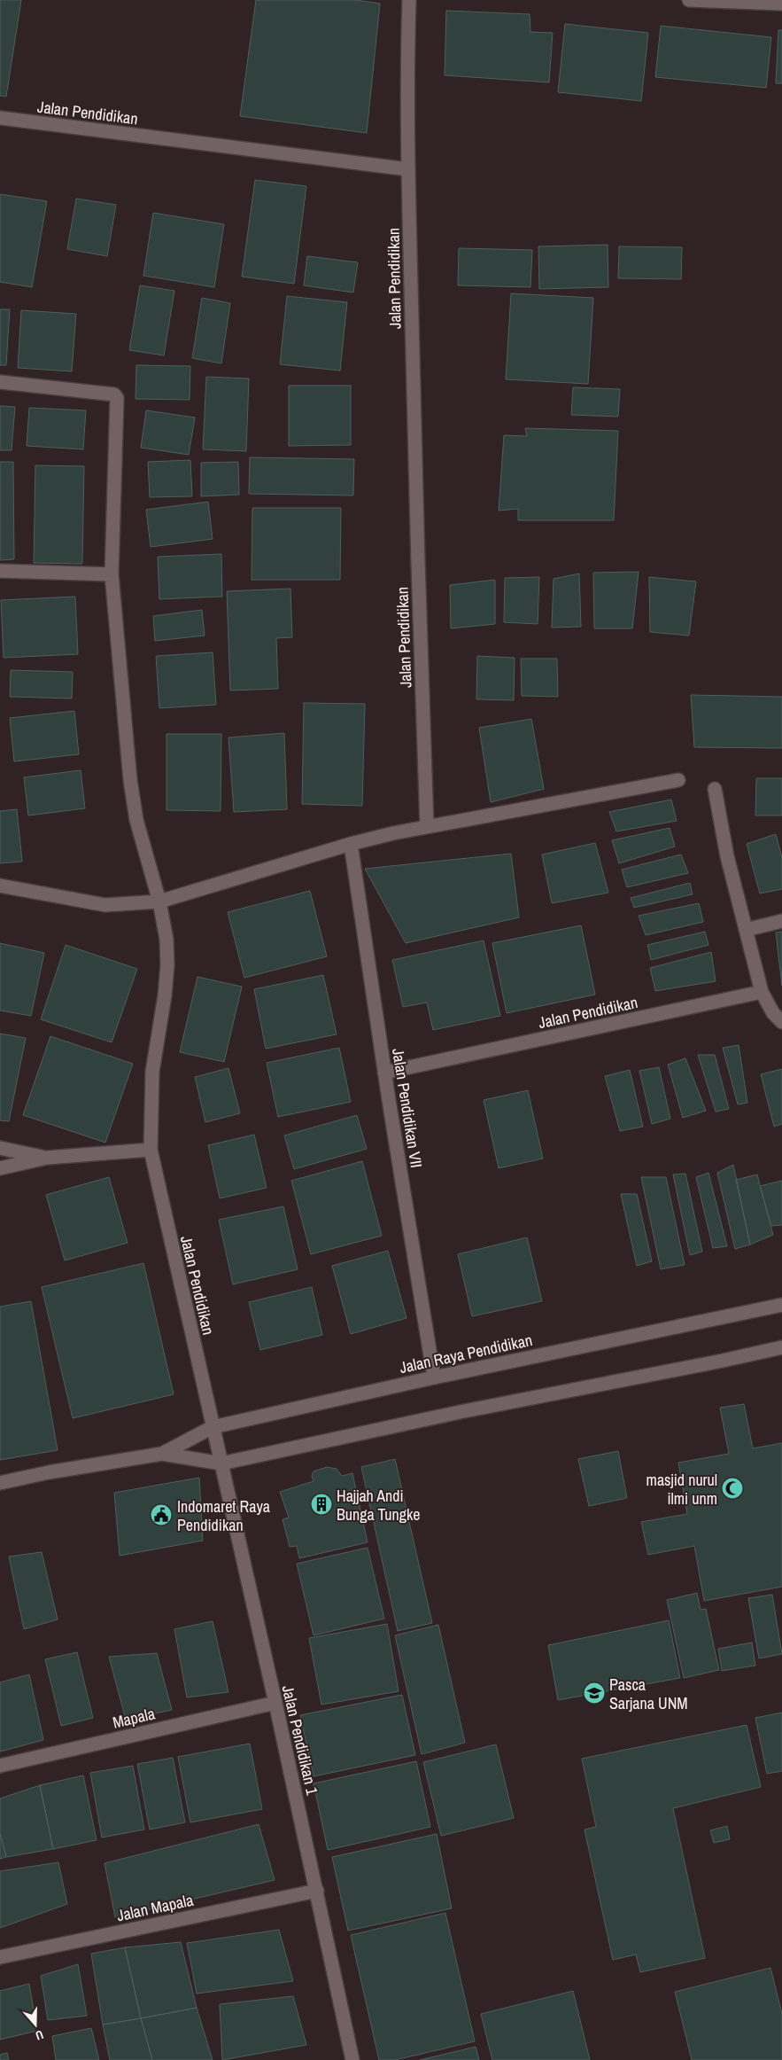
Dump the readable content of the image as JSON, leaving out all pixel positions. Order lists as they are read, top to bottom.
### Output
{
  "streets": {
    "street": [
      "Jalan Pendidikan",
      "Jalan Pendidikan VII",
      "Jalan Raya Pendidikan",
      "Mapala",
      "Jalan Pendidikan 1",
      "Jalan Mapala"
    ]
  },
  "crossings": [
    ["Jalan Pendidikan", "Jalan Pendidikan VII"],
    ["Jalan Pendidikan", "Jalan Raya Pendidikan"],
    ["Jalan Pendidikan", "Jalan Pendidikan 1"],
    ["Jalan Pendidikan VII", "Jalan Raya Pendidikan"],
    ["Jalan Raya Pendidikan", "Jalan Pendidikan 1"],
    ["Mapala", "Jalan Pendidikan 1"],
    ["Jalan Pendidikan 1", "Jalan Mapala"]
  ],
  "places": {
    "mosque": ["masjid nurul ilmi unm"],
    "building": ["Hajjah Andi Bunga Tungke"],
    "public building": ["Indomaret Raya Pendidikan"],
    "school or university": ["Pasca Sarjana UNM"]
  },
  "north": "bottom"
}
